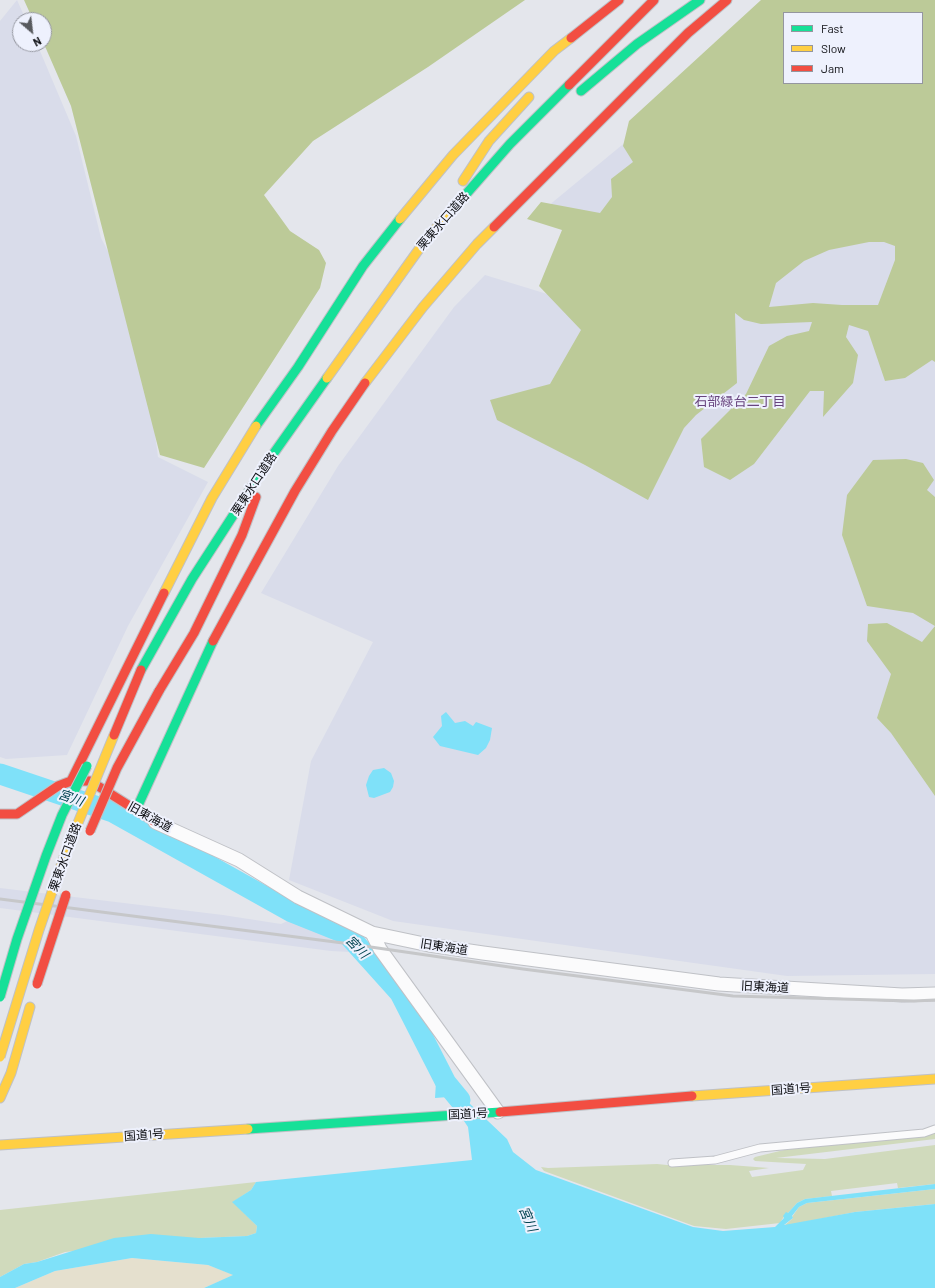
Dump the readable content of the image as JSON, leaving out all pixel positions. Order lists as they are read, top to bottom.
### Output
{
  "streets": {
    "main road": ["栗東水口道路", "旧東海道", "国道1号"]
  },
  "districts": ["石部緑台二丁目"],
  "water": ["宮川"],
  "legend": ["Fast", "Slow", "Jam"],
  "north": "bottom right"
}
